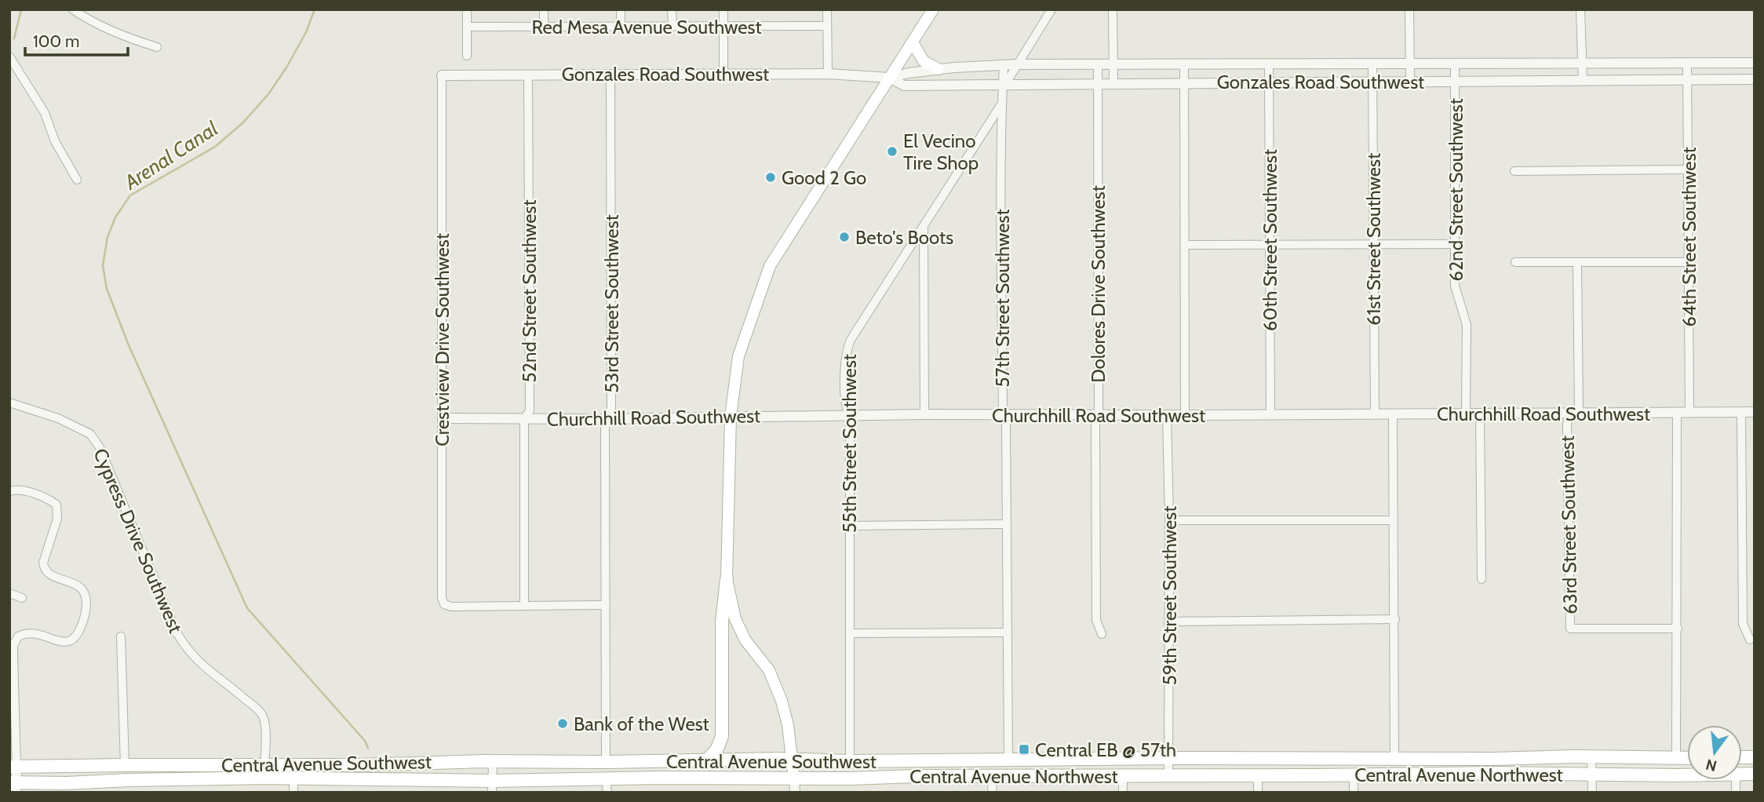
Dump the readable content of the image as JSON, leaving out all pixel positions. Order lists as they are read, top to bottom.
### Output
{
  "streets": {
    "main road": ["Central Avenue Southwest", "Central Avenue Northwest"],
    "street": [
      "Red Mesa Avenue Southwest",
      "Gonzales Road Southwest",
      "62nd Street Southwest",
      "64th Street Southwest",
      "61st Street Southwest",
      "60th Street Southwest",
      "Dolores Drive Southwest",
      "52nd Street Southwest",
      "57th Street Southwest",
      "53rd Street Southwest",
      "Crestview Drive Southwest",
      "Churchhill Road Southwest",
      "55th Street Southwest",
      "63rd Street Southwest",
      "Cypress Drive Southwest",
      "59th Street Southwest"
    ]
  },
  "crossings": [
    ["Gonzales Road Southwest", "62nd Street Southwest"],
    ["Gonzales Road Southwest", "64th Street Southwest"],
    ["Gonzales Road Southwest", "61st Street Southwest"],
    ["Gonzales Road Southwest", "60th Street Southwest"],
    ["Gonzales Road Southwest", "Dolores Drive Southwest"],
    ["Gonzales Road Southwest", "52nd Street Southwest"],
    ["Gonzales Road Southwest", "57th Street Southwest"],
    ["Gonzales Road Southwest", "53rd Street Southwest"],
    ["Gonzales Road Southwest", "Crestview Drive Southwest"],
    ["62nd Street Southwest", "Churchhill Road Southwest"],
    ["64th Street Southwest", "Churchhill Road Southwest"],
    ["61st Street Southwest", "Churchhill Road Southwest"],
    ["60th Street Southwest", "Churchhill Road Southwest"],
    ["Dolores Drive Southwest", "Churchhill Road Southwest"],
    ["52nd Street Southwest", "Crestview Drive Southwest"],
    ["52nd Street Southwest", "Churchhill Road Southwest"],
    ["57th Street Southwest", "Churchhill Road Southwest"],
    ["57th Street Southwest", "55th Street Southwest"],
    ["57th Street Southwest", "Central Avenue Southwest"],
    ["53rd Street Southwest", "Churchhill Road Southwest"],
    ["53rd Street Southwest", "Central Avenue Southwest"],
    ["Crestview Drive Southwest", "Churchhill Road Southwest"],
    ["Churchhill Road Southwest", "55th Street Southwest"],
    ["Churchhill Road Southwest", "63rd Street Southwest"],
    ["Churchhill Road Southwest", "59th Street Southwest"],
    ["55th Street Southwest", "Central Avenue Southwest"],
    ["Cypress Drive Southwest", "Central Avenue Southwest"],
    ["59th Street Southwest", "Central Avenue Southwest"],
    ["59th Street Southwest", "Central Avenue Northwest"]
  ],
  "water": ["Arenal Canal"],
  "places": {
    "other": [
      "El Vecino Tire Shop",
      "Good 2 Go",
      "Beto's Boots",
      "Bank of the West"
    ],
    "transit": ["Central EB @ 57th"]
  },
  "scale_bar": "100 m",
  "north": "bottom"
}
